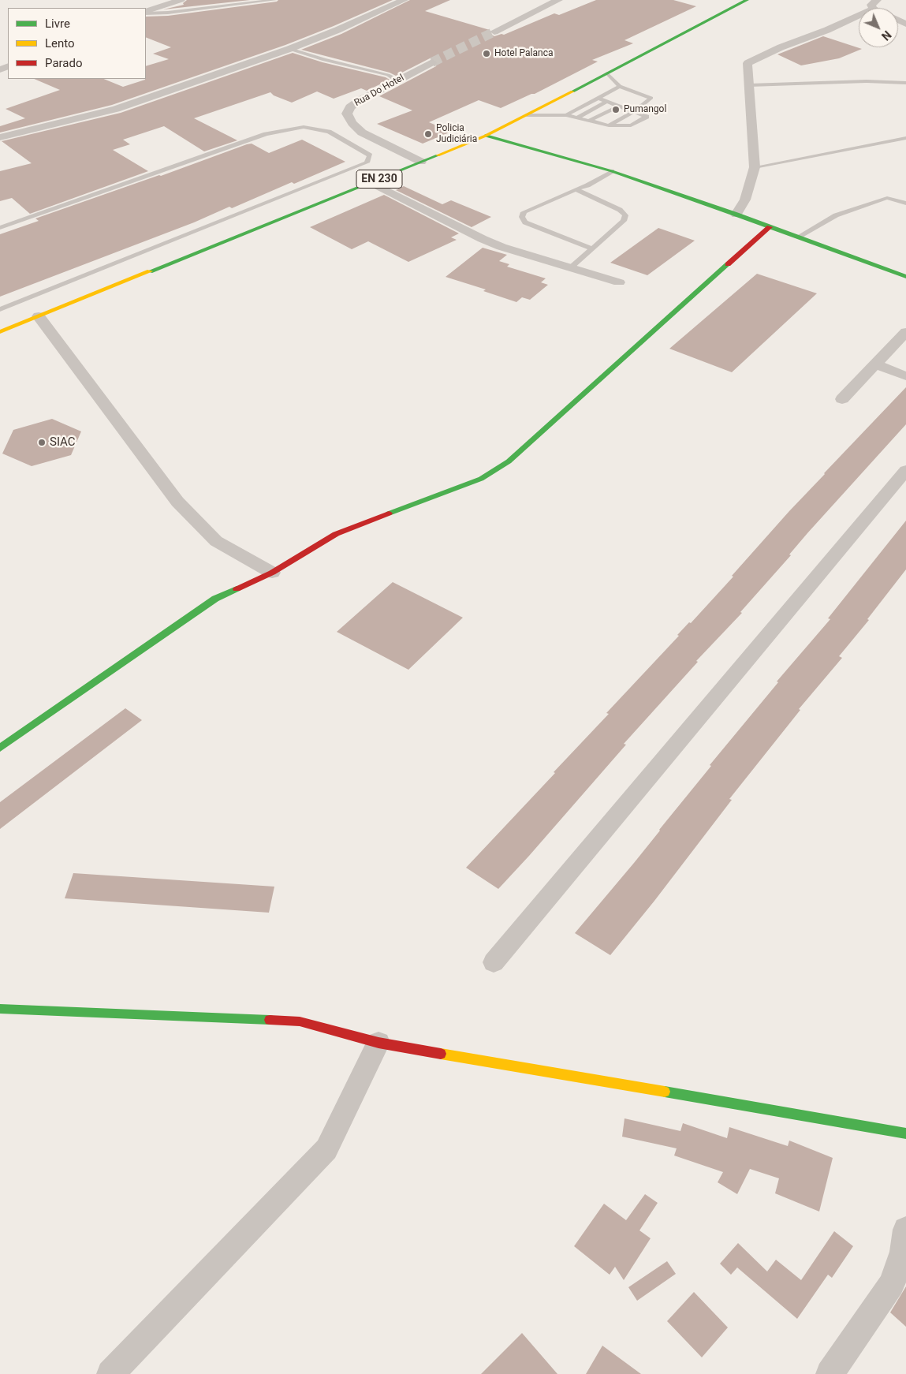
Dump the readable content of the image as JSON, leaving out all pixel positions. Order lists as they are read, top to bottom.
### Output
{
  "streets": {
    "street": ["Rua Do Hotel", "EN 230"]
  },
  "crossings": [
    ["Rua Do Hotel", "EN 230"]
  ],
  "places": [
    "Hotel Palanca",
    "Pumangol",
    "Policia Judiciária",
    "SIAC"
  ],
  "legend": ["Livre", "Lento", "Parado"],
  "north": "bottom right"
}
